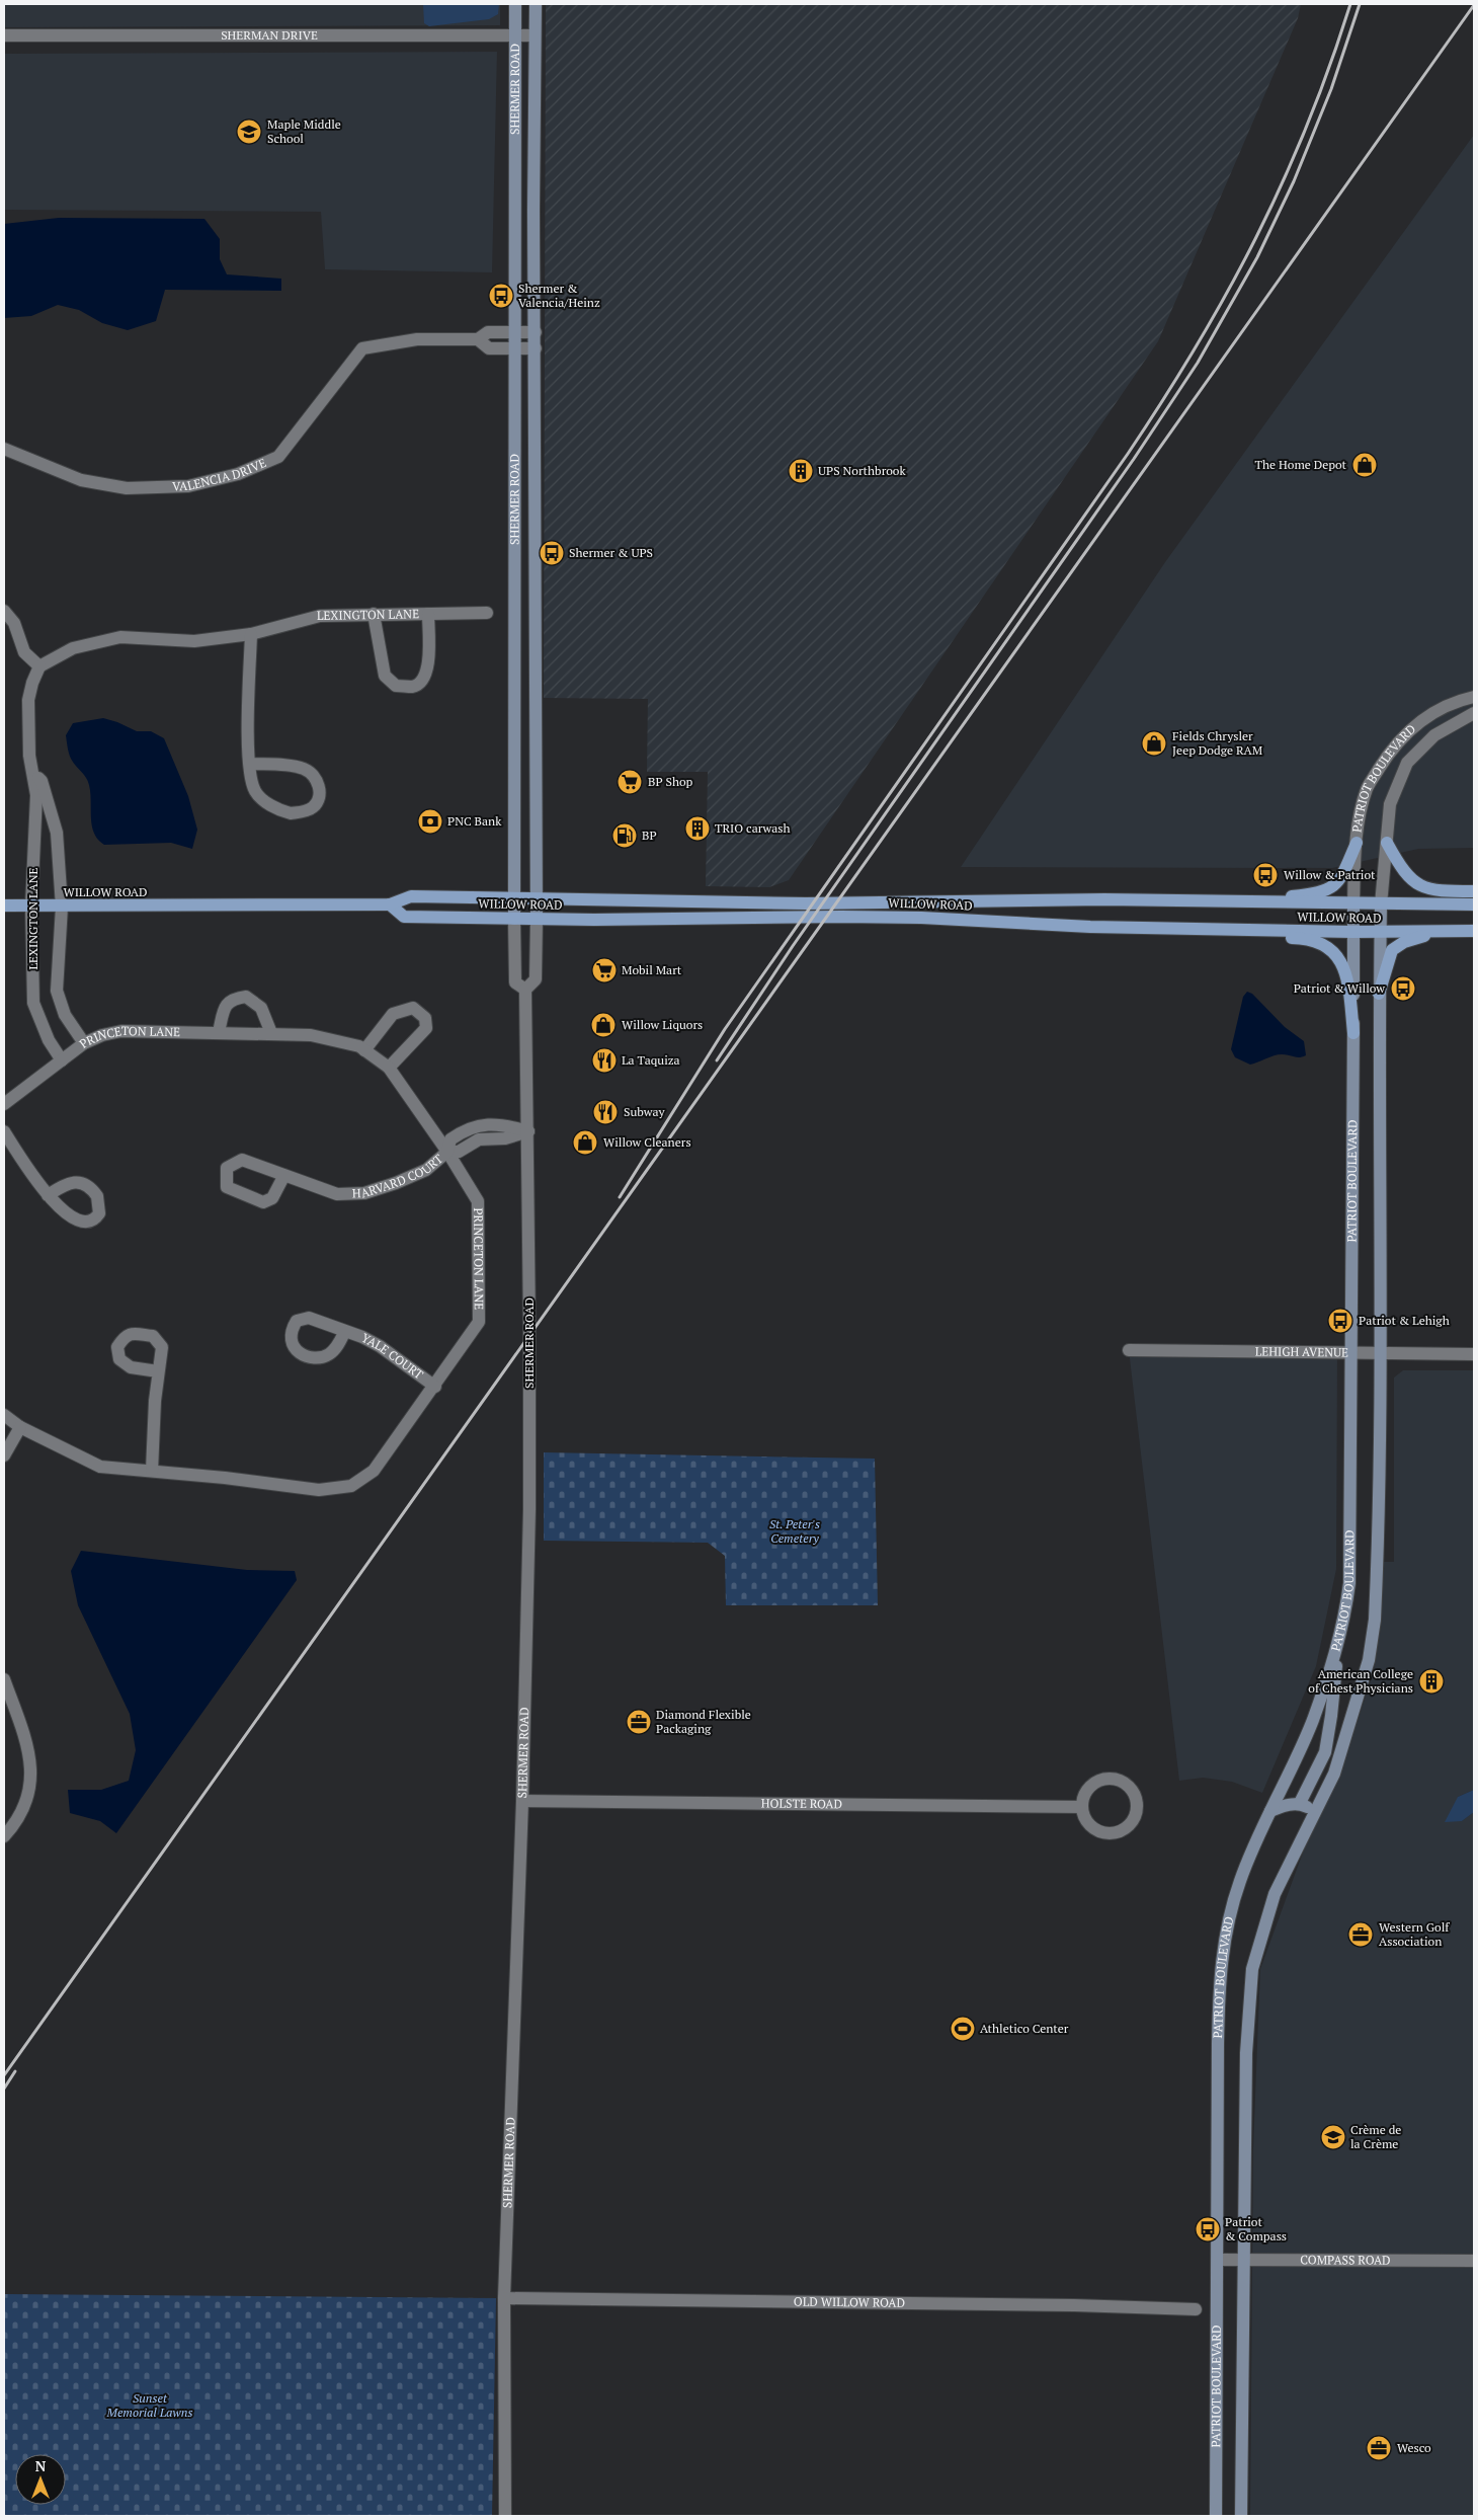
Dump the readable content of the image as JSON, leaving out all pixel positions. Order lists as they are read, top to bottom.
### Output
{
  "streets": {
    "main road": ["SHERMER ROAD", "PATRIOT BOULEVARD", "WILLOW ROAD"],
    "street": [
      "SHERMAN DRIVE",
      "VALENCIA DRIVE",
      "LEXINGTON LANE",
      "PRINCETON LANE",
      "HARVARD COURT",
      "LEHIGH AVENUE",
      "YALE COURT",
      "HOLSTE ROAD",
      "COMPASS ROAD",
      "OLD WILLOW ROAD"
    ]
  },
  "crossings": [
    ["SHERMAN DRIVE", "SHERMER ROAD"],
    ["SHERMER ROAD", "VALENCIA DRIVE"],
    ["SHERMER ROAD", "WILLOW ROAD"],
    ["SHERMER ROAD", "HARVARD COURT"],
    ["SHERMER ROAD", "HOLSTE ROAD"],
    ["SHERMER ROAD", "OLD WILLOW ROAD"],
    ["LEXINGTON LANE", "WILLOW ROAD"],
    ["LEXINGTON LANE", "PRINCETON LANE"],
    ["PATRIOT BOULEVARD", "WILLOW ROAD"],
    ["PATRIOT BOULEVARD", "LEHIGH AVENUE"],
    ["PATRIOT BOULEVARD", "COMPASS ROAD"],
    ["PRINCETON LANE", "HARVARD COURT"],
    ["PRINCETON LANE", "YALE COURT"]
  ],
  "parks": ["St. Peter's Cemetery", "Sunset Memorial Lawns"],
  "places": {
    "school or university": ["Maple Middle School", "Crème de la Crème"],
    "bus stop": [
      "Shermer & Valencia/Heinz",
      "Shermer & UPS",
      "Willow & Patriot",
      "Patriot & Willow",
      "Patriot & Lehigh",
      "Patriot & Compass"
    ],
    "shop": [
      "The Home Depot",
      "Fields Chrysler Jeep Dodge RAM",
      "Willow Liquors",
      "Willow Cleaners"
    ],
    "building": ["UPS Northbrook", "TRIO carwash", "American College of Chest Physicians"],
    "supermarket": ["BP Shop", "Mobil Mart"],
    "bank": ["PNC Bank"],
    "fuel station": ["BP"],
    "restaurant": ["La Taquiza", "Subway"],
    "office": ["Diamond Flexible Packaging", "Western Golf Association", "Wesco"],
    "sports": ["Athletico Center"]
  },
  "north": "top"
}
